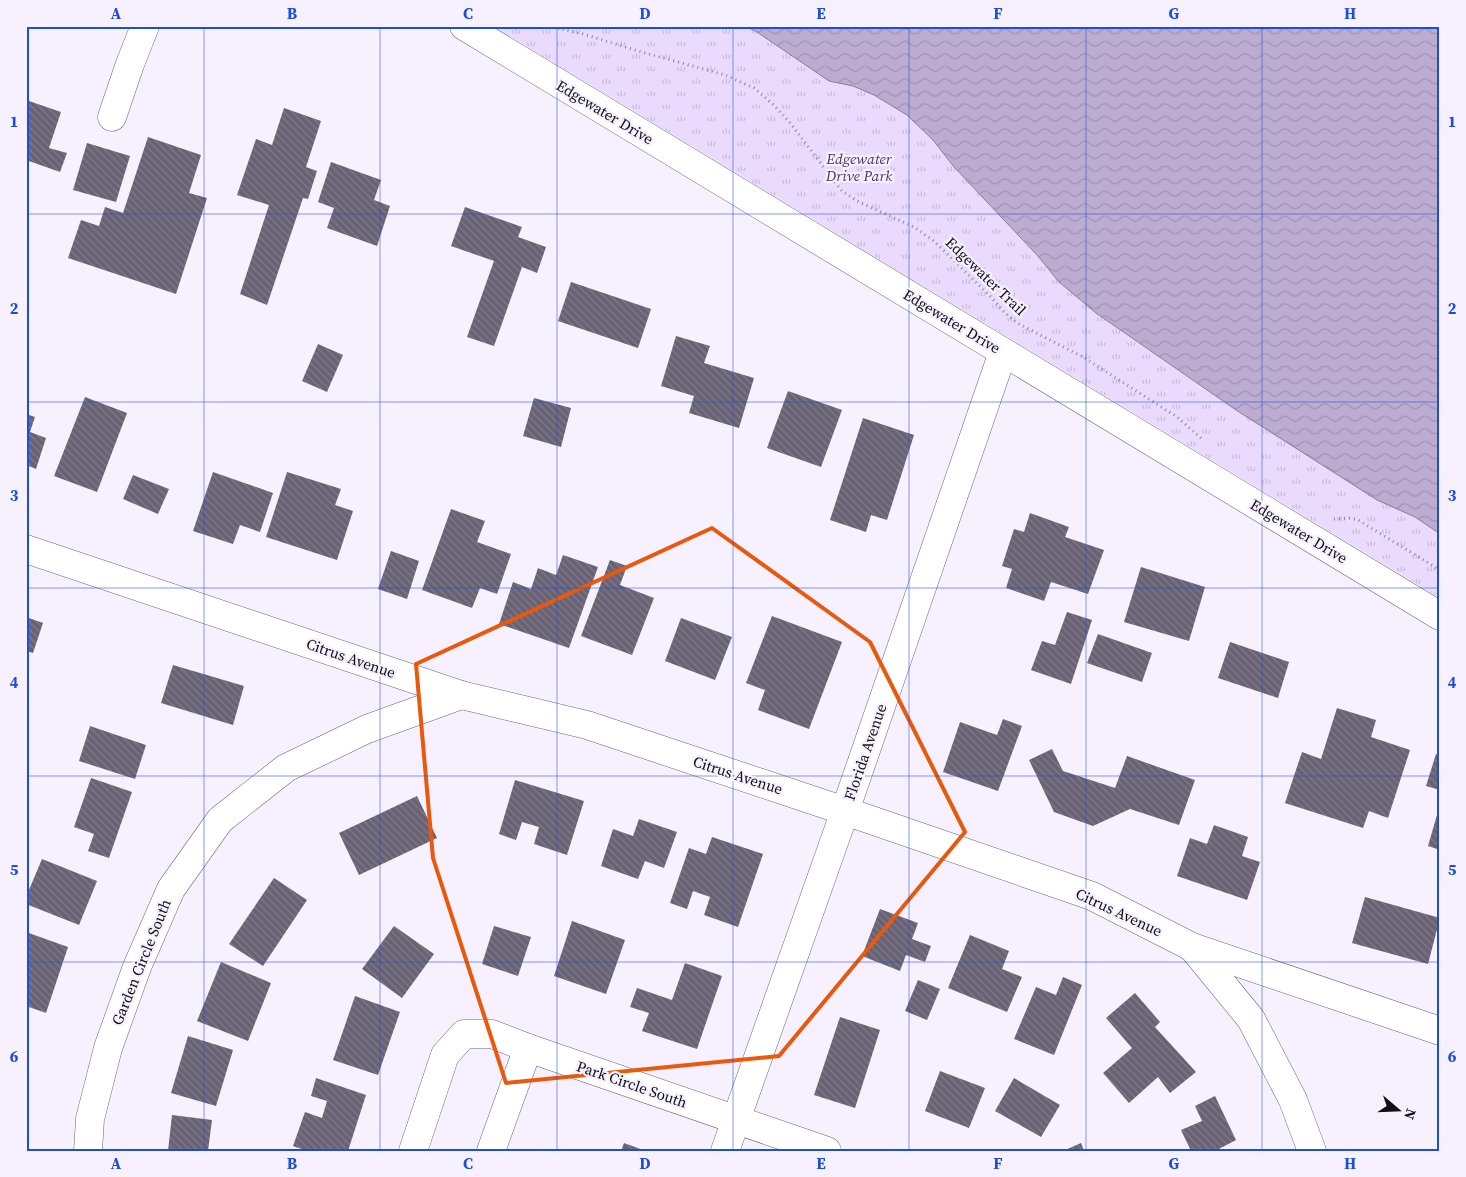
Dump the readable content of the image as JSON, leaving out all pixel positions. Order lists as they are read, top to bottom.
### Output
{
  "streets": {
    "street": [
      "Edgewater Drive",
      "Citrus Avenue",
      "Florida Avenue",
      "Garden Circle South",
      "Park Circle South"
    ],
    "path": ["Edgewater Trail"]
  },
  "crossings": [
    ["Edgewater Drive", "Florida Avenue"],
    ["Citrus Avenue", "Florida Avenue"],
    ["Citrus Avenue", "Garden Circle South"],
    ["Florida Avenue", "Park Circle South"]
  ],
  "parks": ["Edgewater Drive Park"],
  "north": "right",
  "grid": {
    "columns": [
      "A",
      "B",
      "C",
      "D",
      "E",
      "F",
      "G",
      "H"
    ],
    "rows": [
      "1",
      "2",
      "3",
      "4",
      "5",
      "6"
    ]
  }
}
